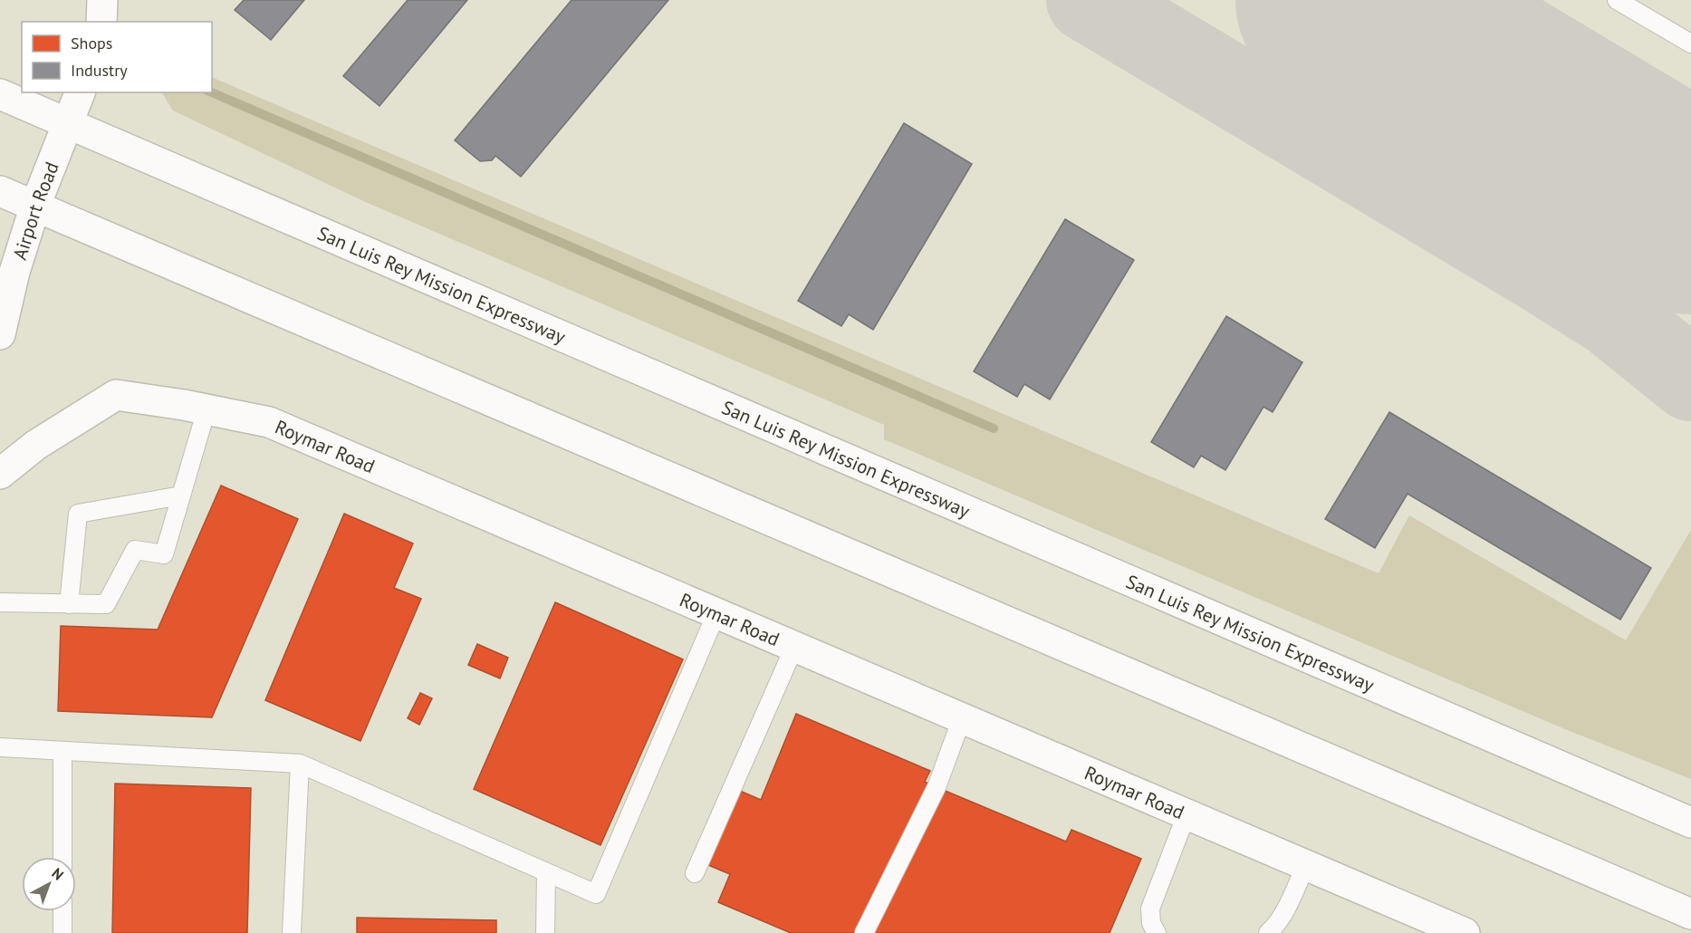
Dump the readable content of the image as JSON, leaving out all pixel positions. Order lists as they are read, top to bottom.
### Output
{
  "streets": {
    "main road": ["Airport Road", "San Luis Rey Mission Expressway", "Roymar Road"]
  },
  "crossings": [
    ["Airport Road", "San Luis Rey Mission Expressway"]
  ],
  "legend": ["Shops", "Industry"],
  "north": "top right"
}
